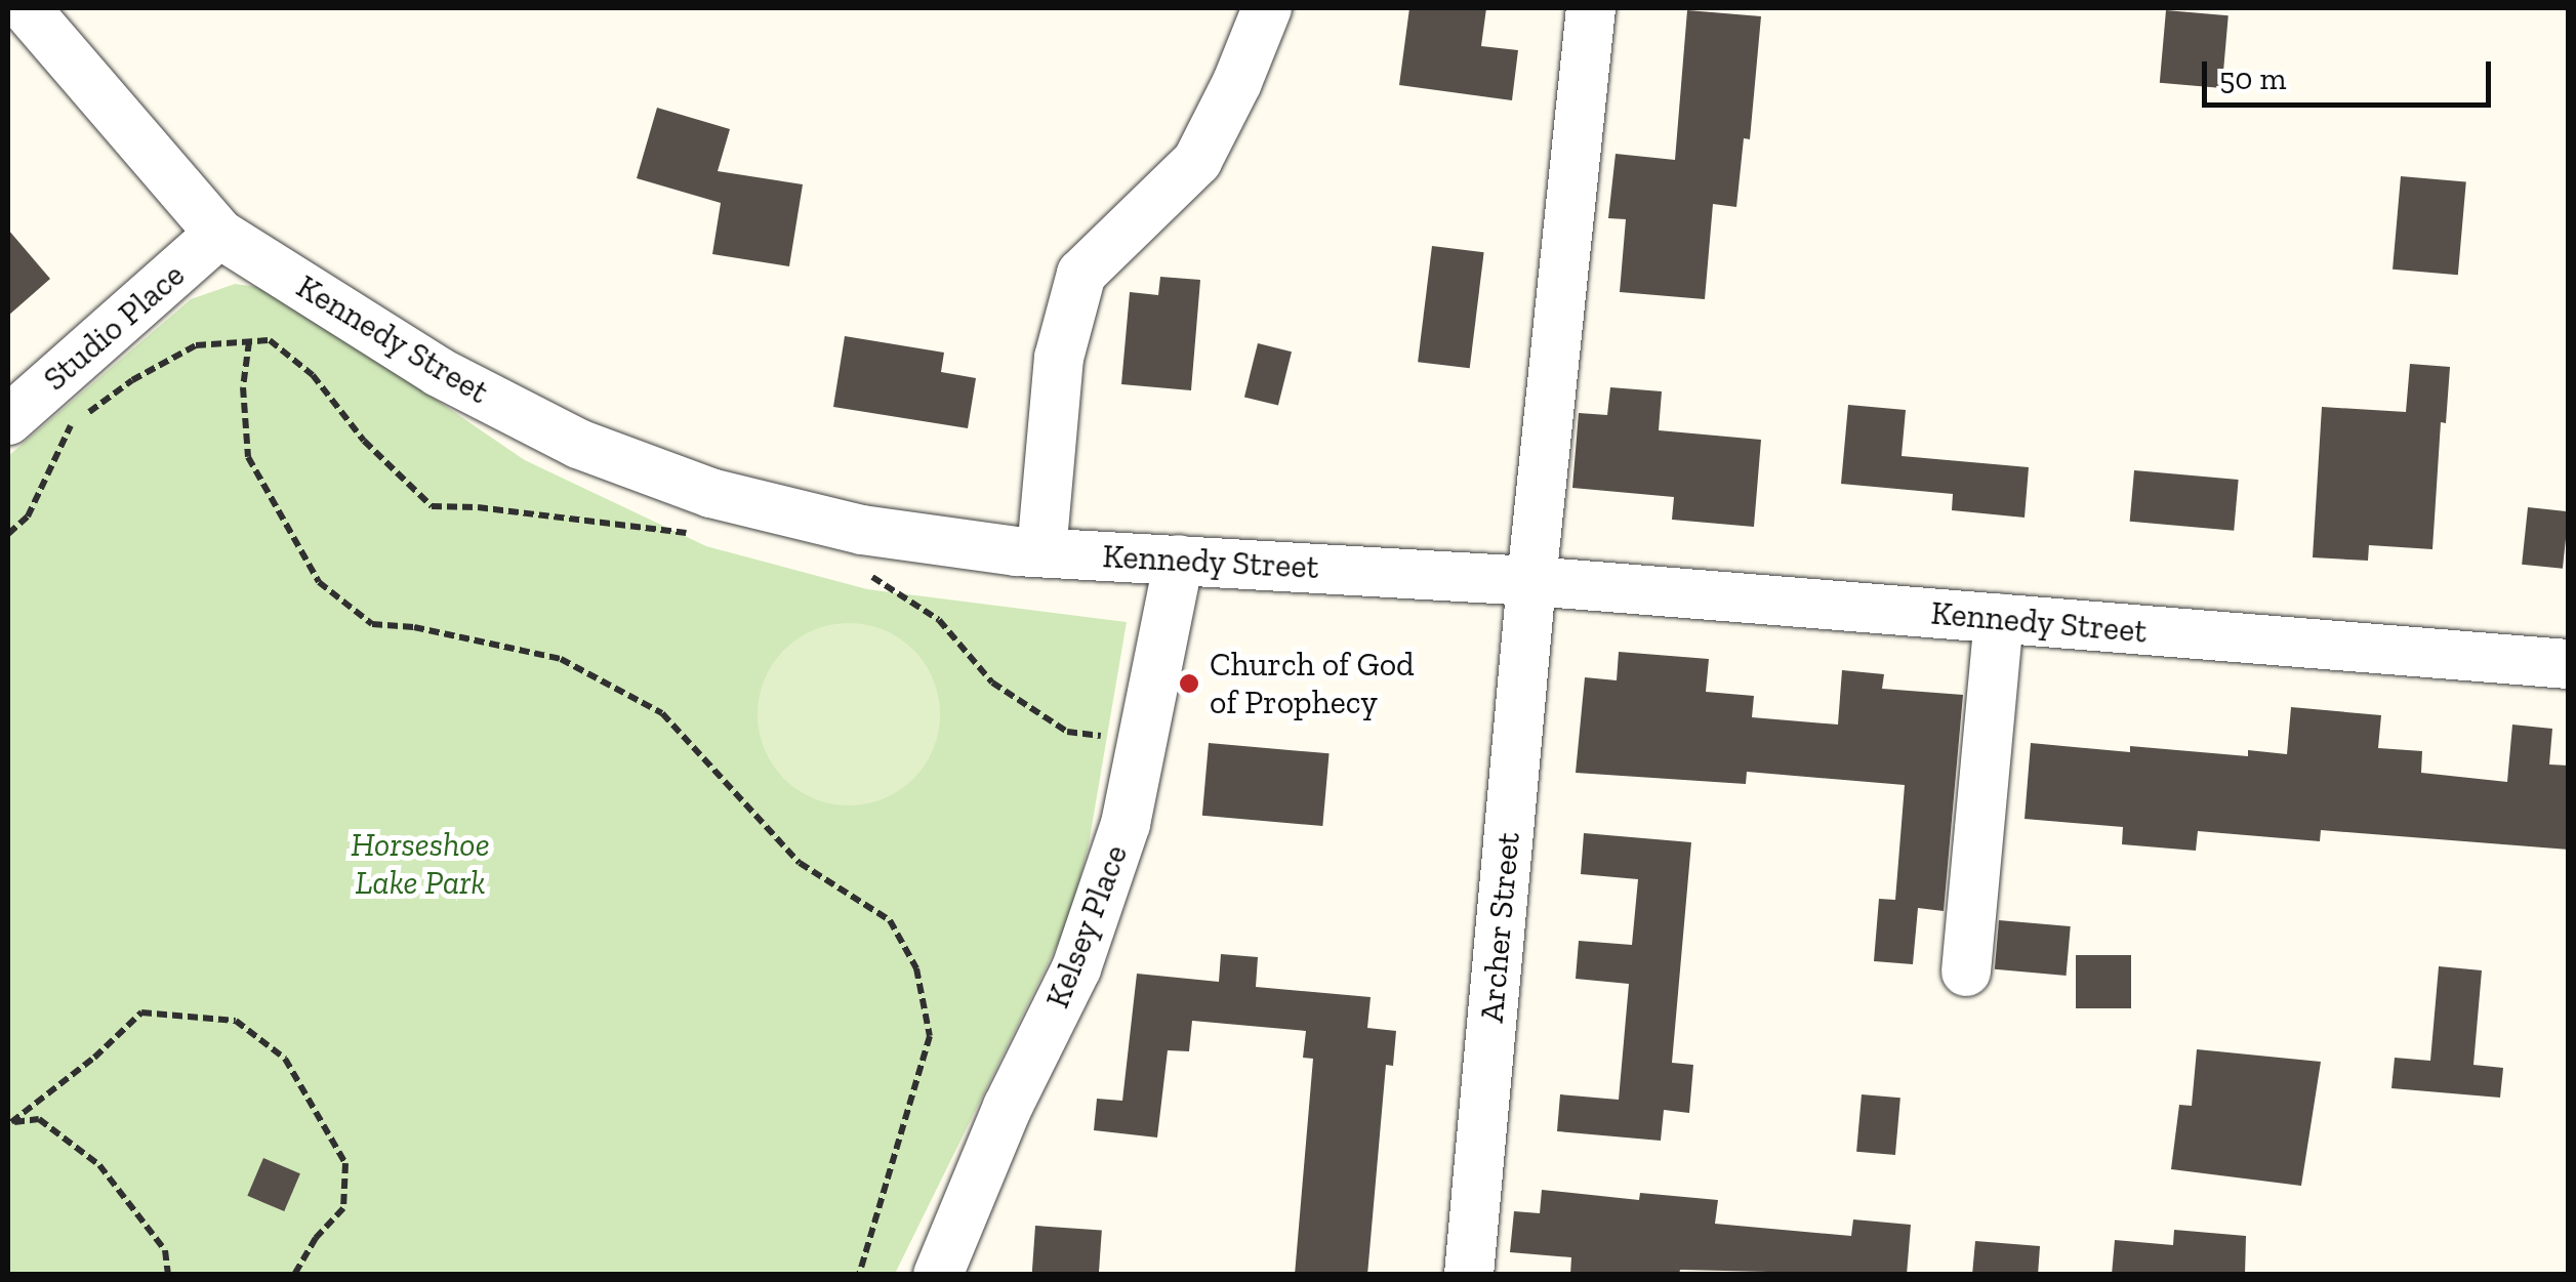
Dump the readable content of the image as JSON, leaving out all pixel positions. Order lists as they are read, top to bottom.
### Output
{
  "streets": {
    "street": [
      "Studio Place",
      "Kennedy Street",
      "Kelsey Place",
      "Archer Street"
    ]
  },
  "crossings": [
    ["Studio Place", "Kennedy Street"],
    ["Kennedy Street", "Kelsey Place"],
    ["Kennedy Street", "Archer Street"]
  ],
  "parks": ["Horseshoe Lake Park"],
  "places": ["Church of God of Prophecy"],
  "scale_bar": "50 m"
}
